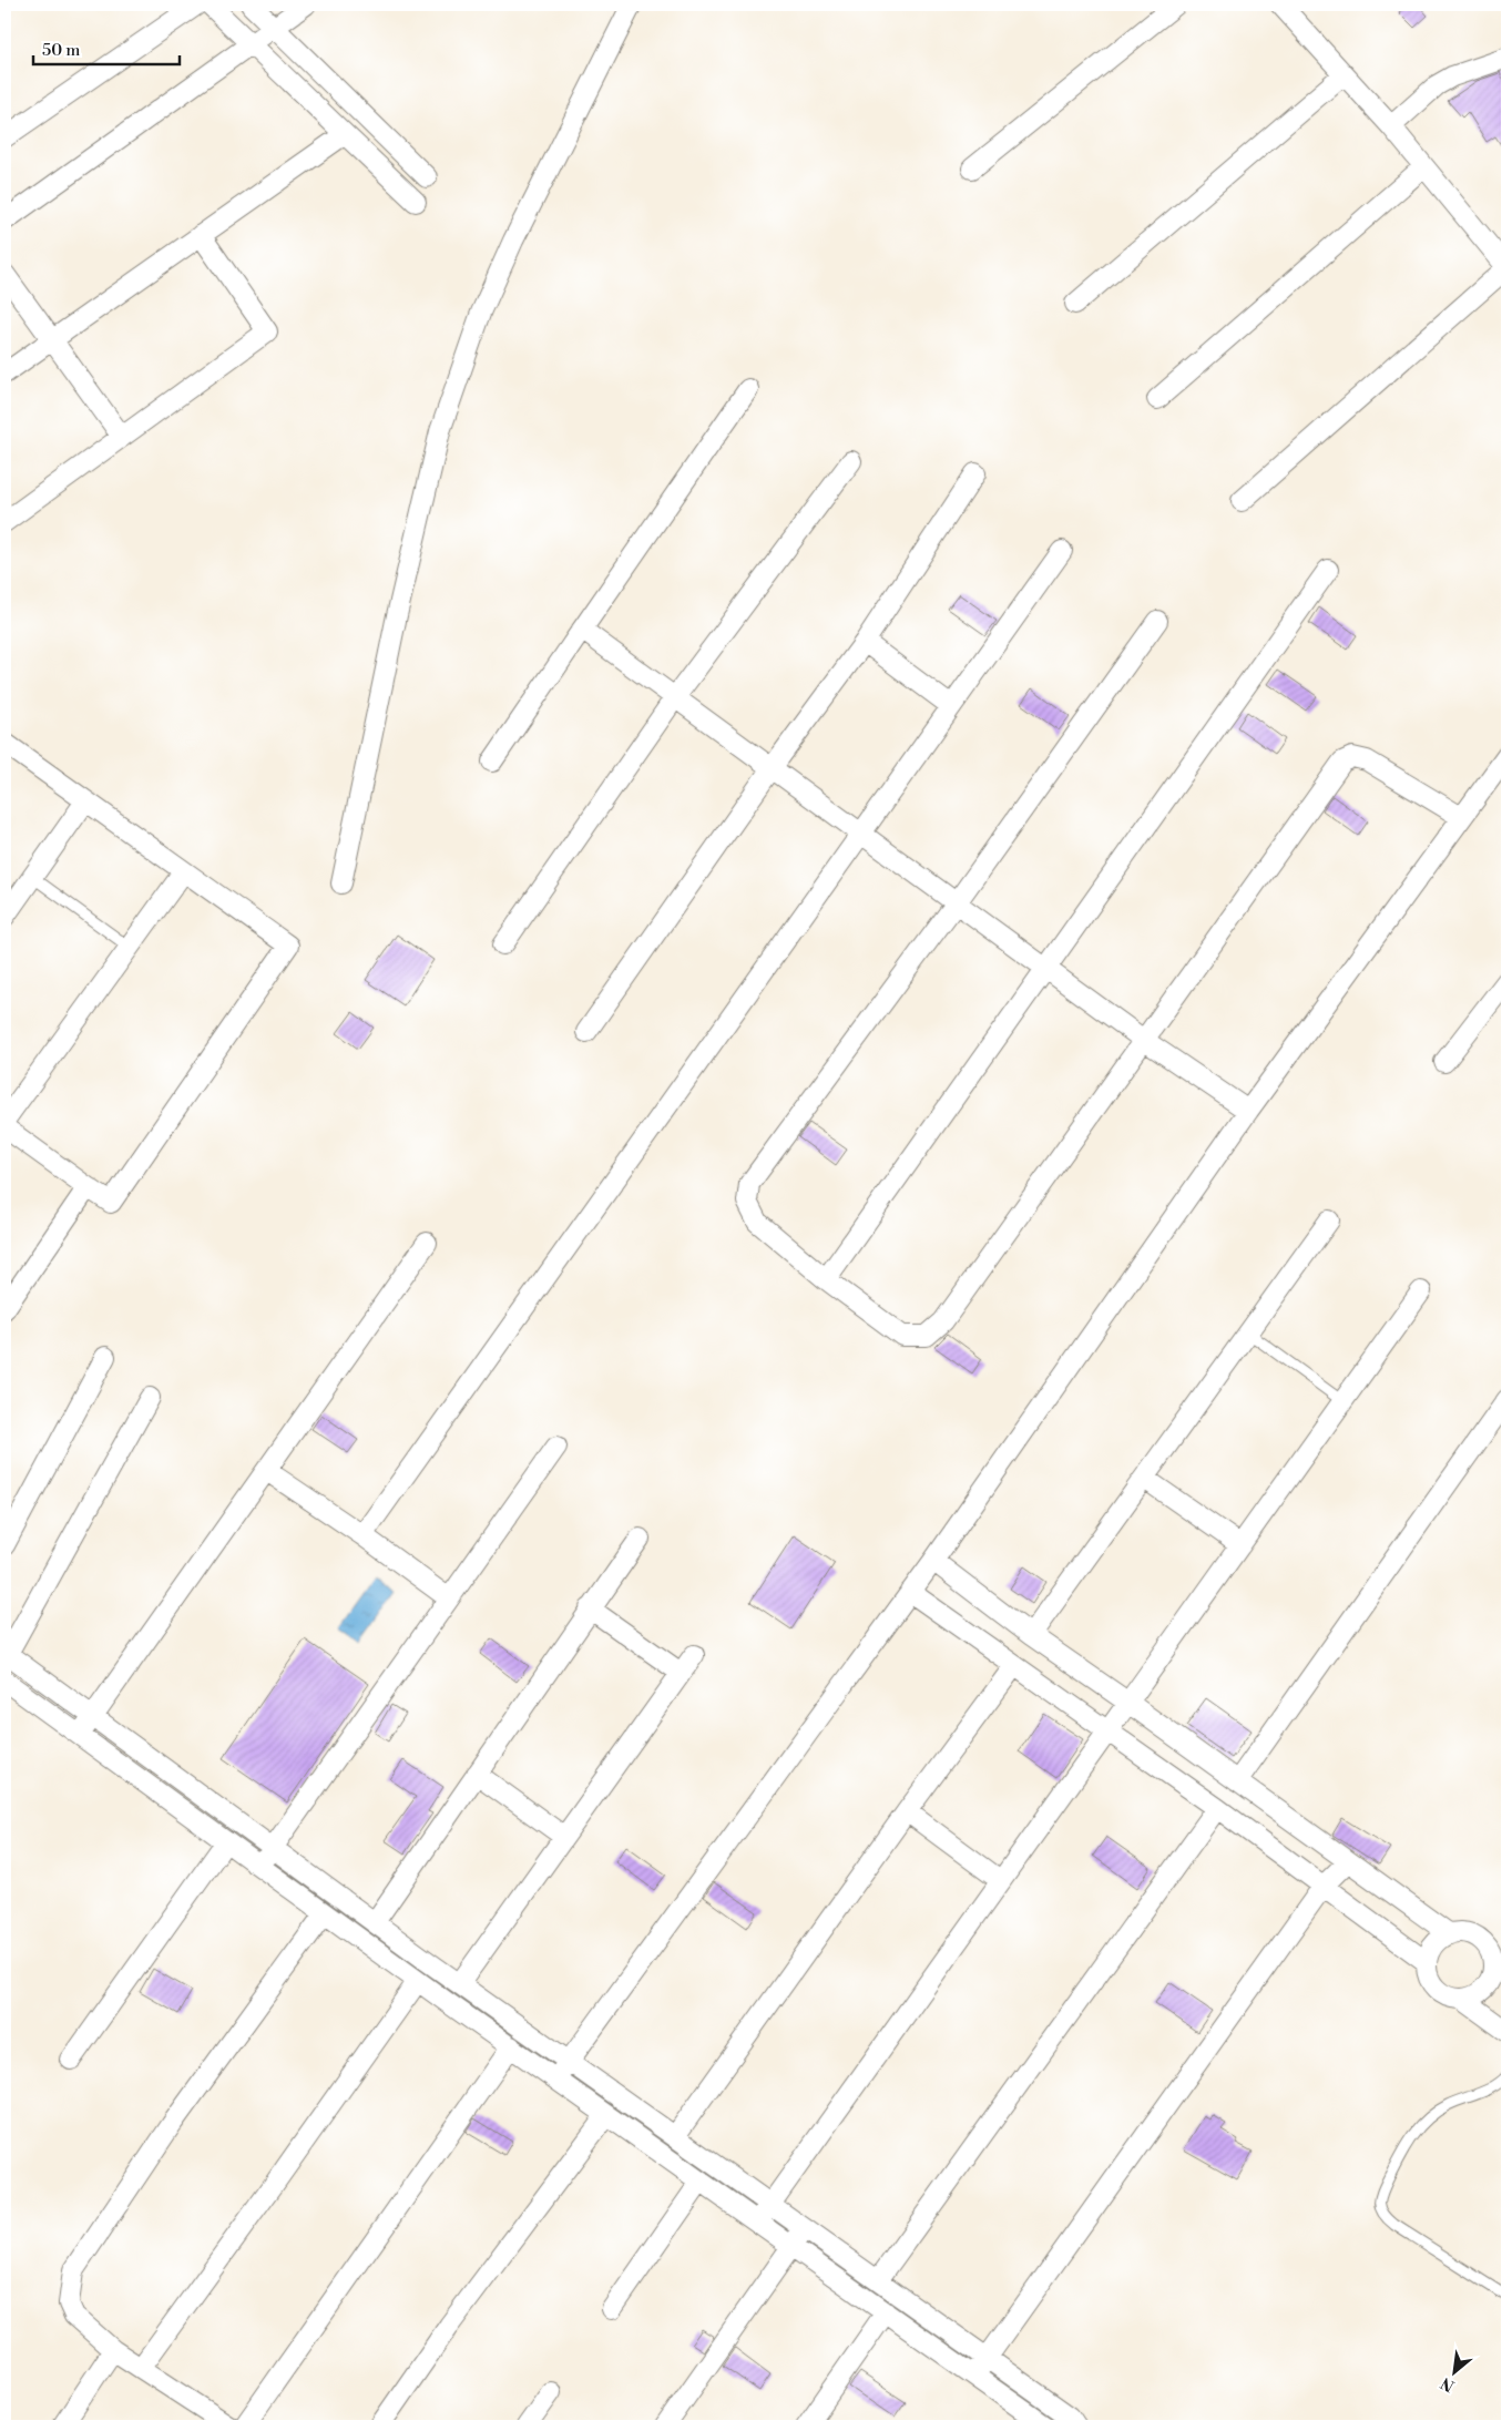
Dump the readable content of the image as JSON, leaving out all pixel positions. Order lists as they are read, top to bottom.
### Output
{
  "scale_bar": "50 m",
  "north": "bottom left"
}
